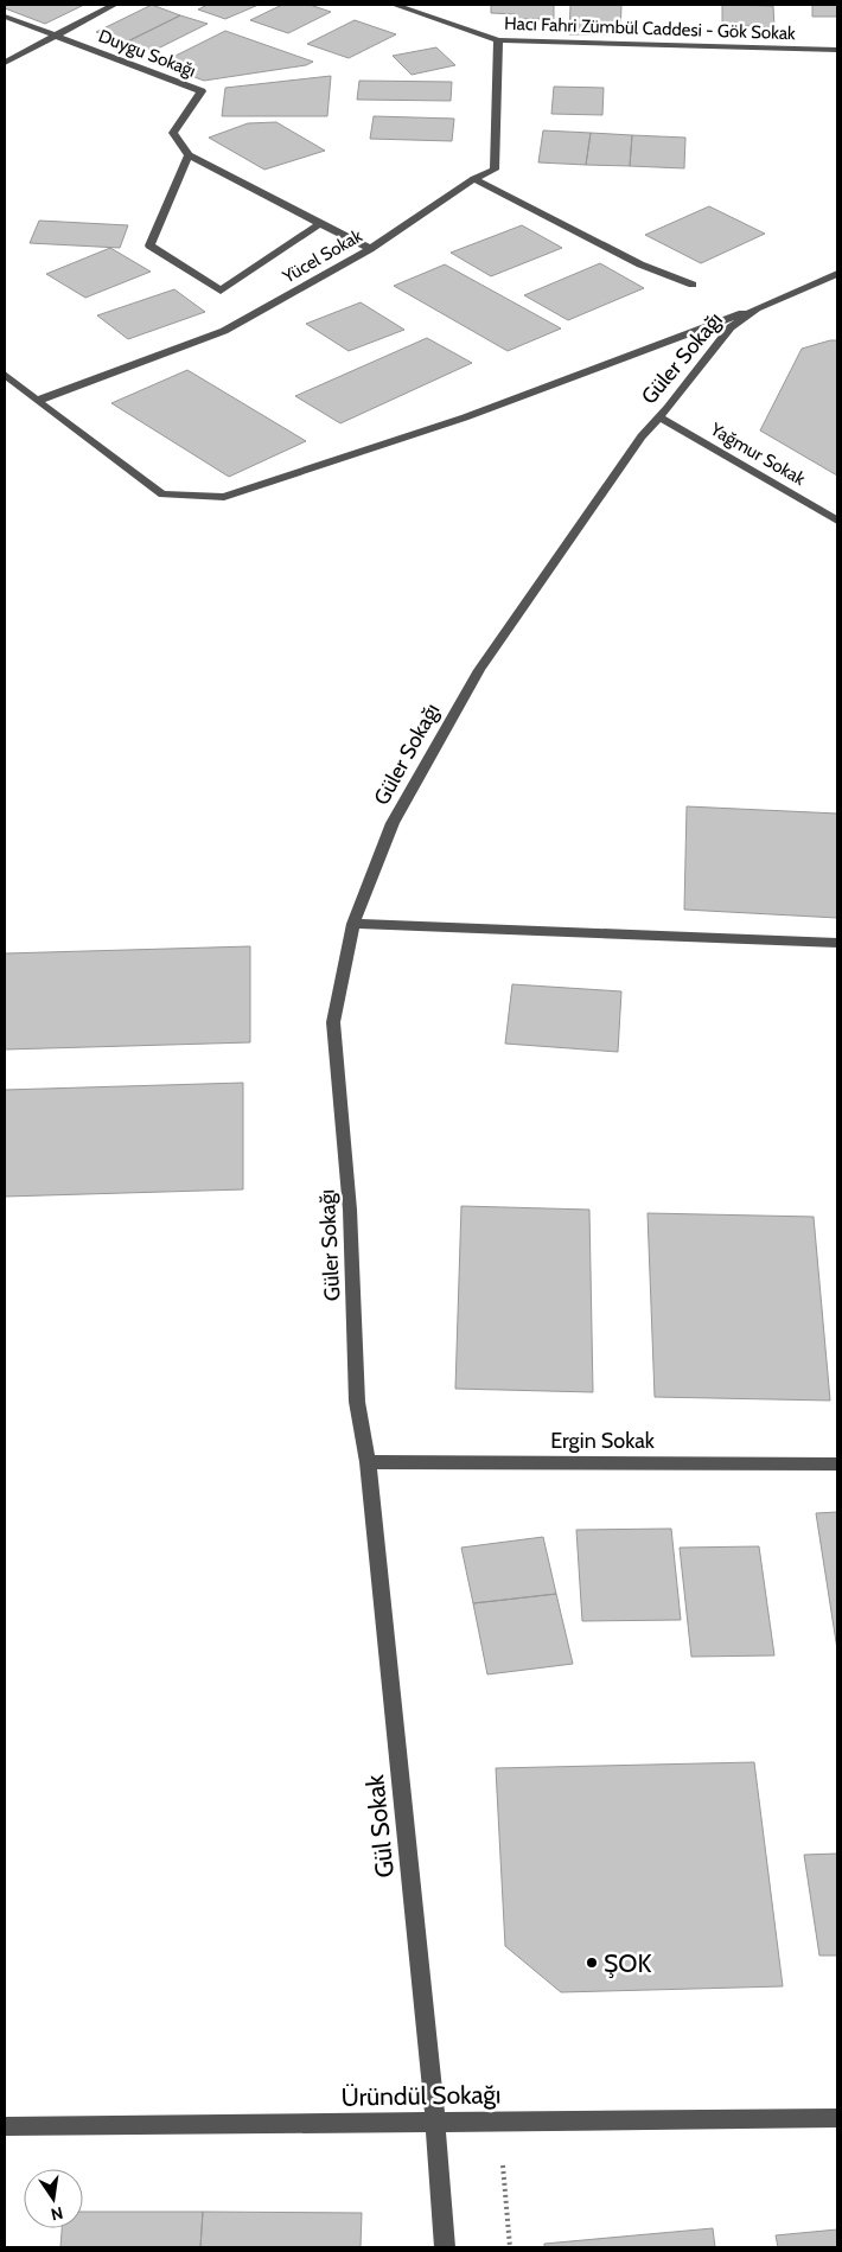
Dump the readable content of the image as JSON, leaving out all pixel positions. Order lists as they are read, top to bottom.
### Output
{
  "streets": {
    "street": [
      "Hacı Fahri Zümbül Caddesi - Gök Sokak",
      "Duygu Sokağı",
      "Yücel Sokak",
      "Güler Sokağı",
      "Yağmur Sokak",
      "Ergin Sokak",
      "Gül Sokak",
      "Üründül Sokağı"
    ]
  },
  "crossings": [
    ["Hacı Fahri Zümbül Caddesi - Gök Sokak", "Yücel Sokak"],
    ["Duygu Sokağı", "Yücel Sokak"],
    ["Güler Sokağı", "Yağmur Sokak"],
    ["Güler Sokağı", "Gül Sokak"],
    ["Ergin Sokak", "Gül Sokak"],
    ["Gül Sokak", "Üründül Sokağı"]
  ],
  "places": ["ŞOK"],
  "north": "bottom"
}
